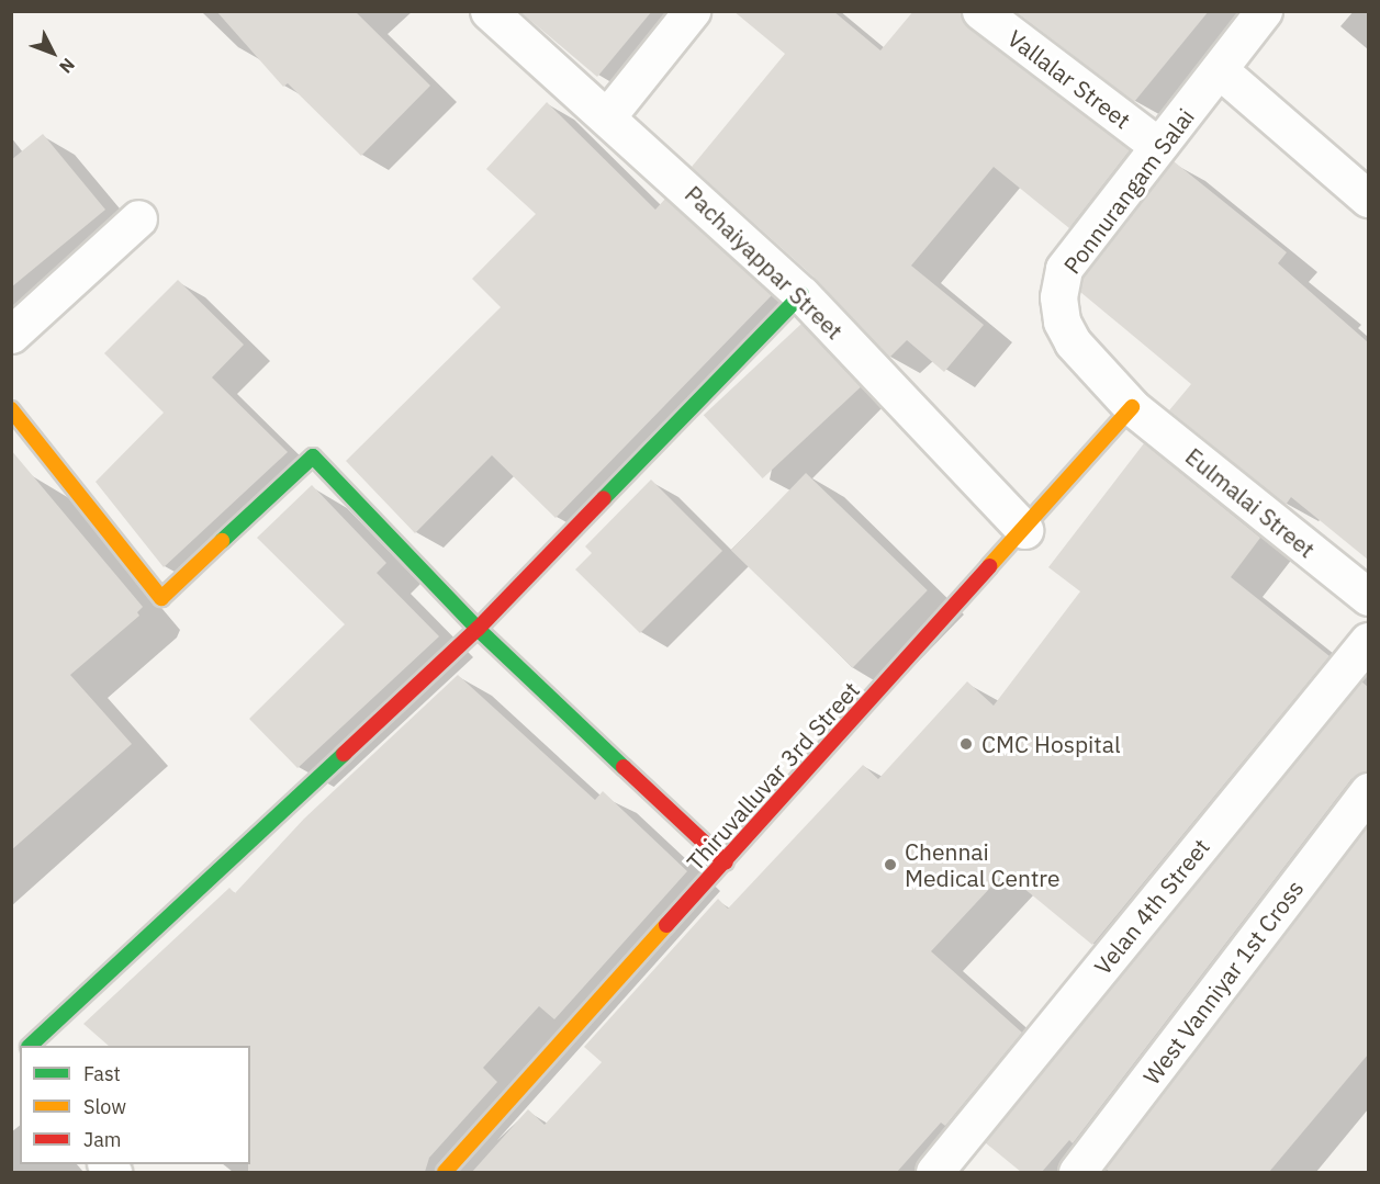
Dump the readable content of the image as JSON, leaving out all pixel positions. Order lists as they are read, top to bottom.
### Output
{
  "streets": {
    "street": [
      "Vallalar Street",
      "Ponnurangam Salai",
      "Pachaiyappar Street",
      "Eulmalai Street",
      "Thiruvalluvar 3rd Street",
      "Velan 4th Street",
      "West Vanniyar 1st Cross"
    ]
  },
  "crossings": [
    ["Vallalar Street", "Ponnurangam Salai"],
    ["Ponnurangam Salai", "Eulmalai Street"],
    ["Ponnurangam Salai", "Thiruvalluvar 3rd Street"],
    ["Pachaiyappar Street", "Thiruvalluvar 3rd Street"],
    ["Eulmalai Street", "Thiruvalluvar 3rd Street"]
  ],
  "places": ["CMC Hospital", "Chennai Medical Centre"],
  "legend": ["Fast", "Slow", "Jam"],
  "north": "bottom right"
}
